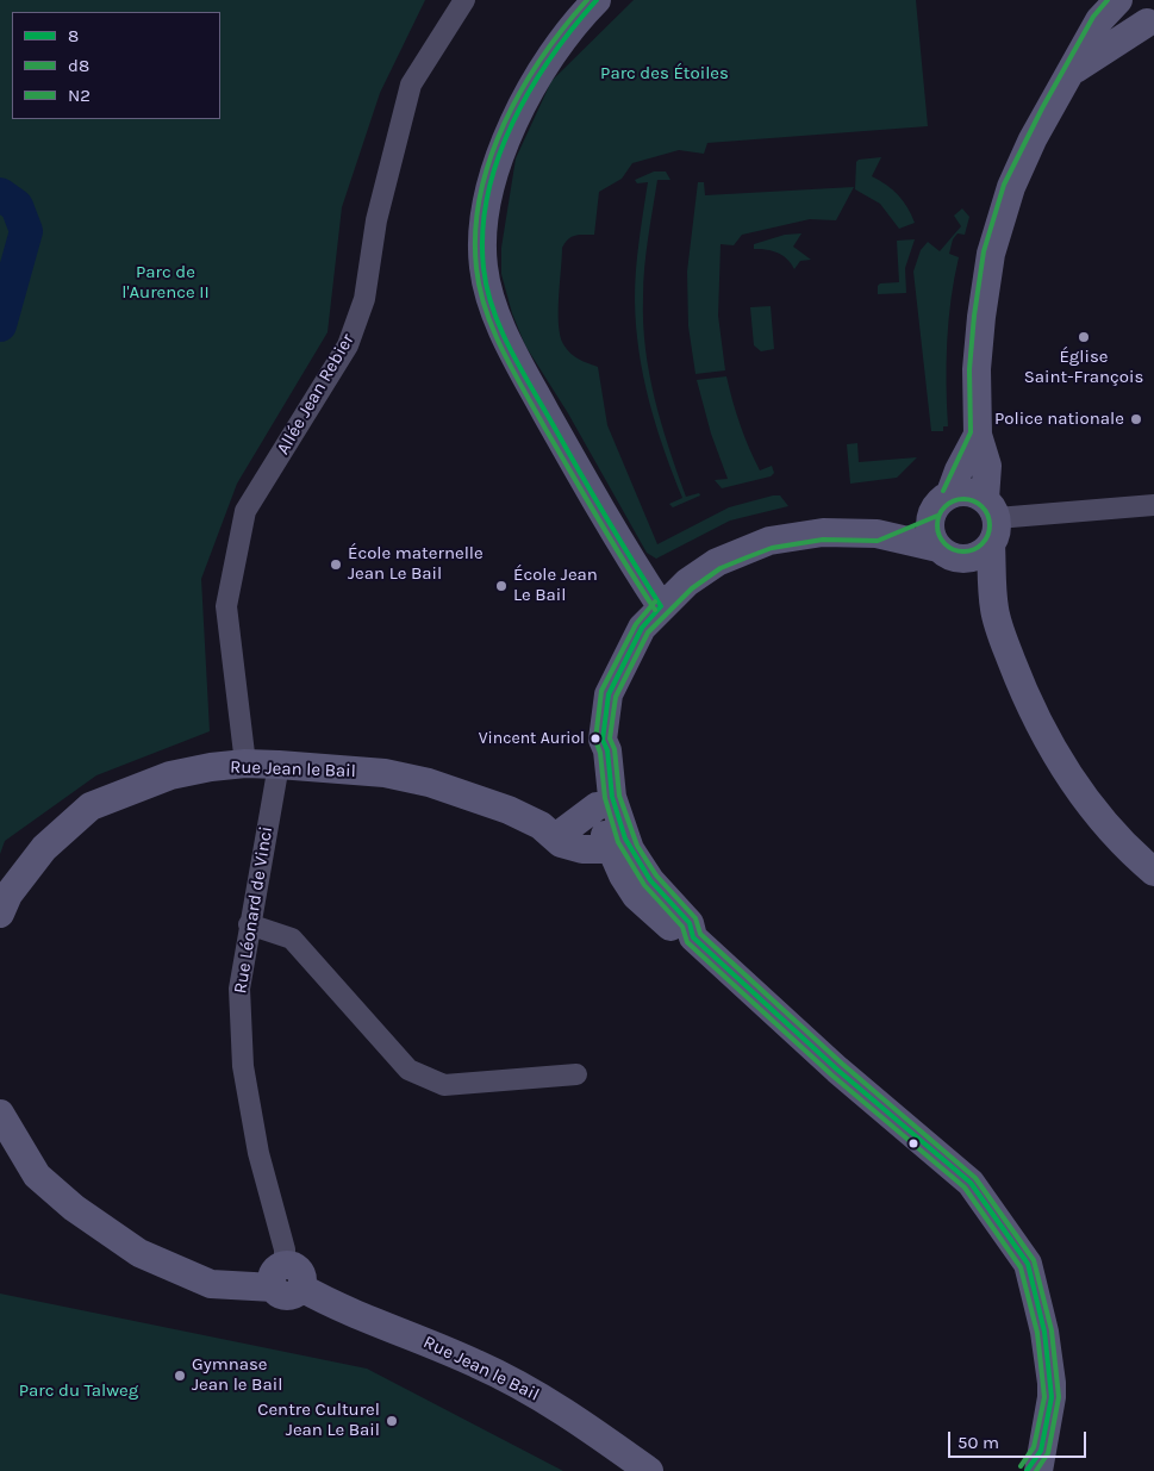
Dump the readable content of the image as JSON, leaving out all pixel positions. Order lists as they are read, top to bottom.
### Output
{
  "streets": {
    "street": ["Allée Jean Rebier", "Rue Jean le Bail", "Rue Léonard de Vinci"]
  },
  "crossings": [
    ["Allée Jean Rebier", "Rue Jean le Bail"],
    ["Rue Jean le Bail", "Rue Léonard de Vinci"]
  ],
  "parks": ["Parc des Étoiles", "Parc de l'Aurence II", "Parc du Talweg"],
  "places": [
    "Église Saint-François",
    "Police nationale",
    "École maternelle Jean Le Bail",
    "École Jean Le Bail",
    "Vincent Auriol",
    "Gymnase Jean le Bail",
    "Centre Culturel Jean Le Bail"
  ],
  "lines": ["transit line 8", "transit line d8", "transit line N2"],
  "legend": ["8", "d8", "N2"],
  "scale_bar": "50 m"
}
